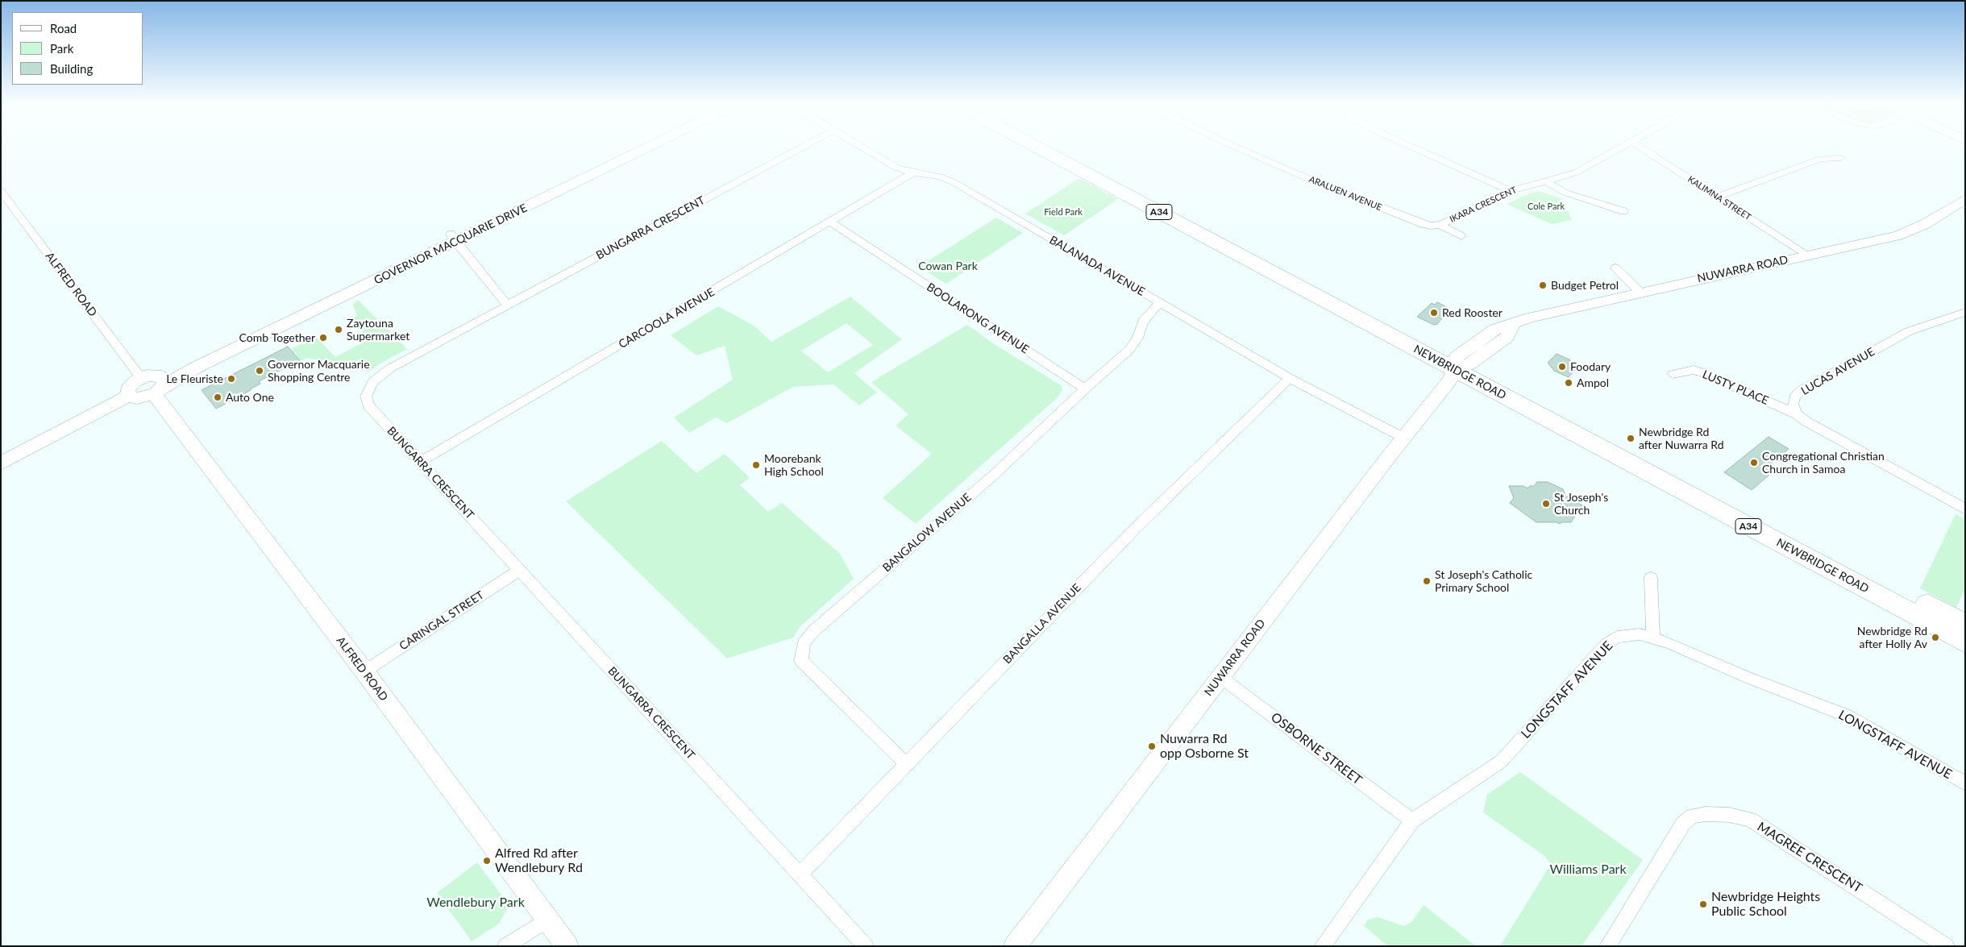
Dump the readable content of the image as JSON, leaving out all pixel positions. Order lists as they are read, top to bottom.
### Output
{
  "streets": {
    "highway": ["A34", "NEWBRIDGE ROAD"],
    "main road": ["GOVERNOR MACQUARIE DRIVE", "NUWARRA ROAD", "ALFRED ROAD"],
    "street": [
      "ARALUEN AVENUE",
      "KALIMNA STREET",
      "IKARA CRESCENT",
      "BUNGARRA CRESCENT",
      "BALANADA AVENUE",
      "CARCOOLA AVENUE",
      "BOOLARONG AVENUE",
      "LUCAS AVENUE",
      "LUSTY PLACE",
      "BANGALOW AVENUE",
      "CARINGAL STREET",
      "BANGALLA AVENUE",
      "LONGSTAFF AVENUE",
      "OSBORNE STREET",
      "MAGREE CRESCENT"
    ]
  },
  "crossings": [
    ["ARALUEN AVENUE", "IKARA CRESCENT"],
    ["KALIMNA STREET", "NUWARRA ROAD"],
    ["BUNGARRA CRESCENT", "CARCOOLA AVENUE"],
    ["BUNGARRA CRESCENT", "CARINGAL STREET"],
    ["BUNGARRA CRESCENT", "BANGALLA AVENUE"],
    ["GOVERNOR MACQUARIE DRIVE", "ALFRED ROAD"],
    ["BALANADA AVENUE", "NUWARRA ROAD"],
    ["BALANADA AVENUE", "CARCOOLA AVENUE"],
    ["BALANADA AVENUE", "BANGALOW AVENUE"],
    ["BALANADA AVENUE", "BANGALLA AVENUE"],
    ["NUWARRA ROAD", "NEWBRIDGE ROAD"],
    ["NUWARRA ROAD", "OSBORNE STREET"],
    ["ALFRED ROAD", "CARINGAL STREET"],
    ["CARCOOLA AVENUE", "BOOLARONG AVENUE"],
    ["BOOLARONG AVENUE", "BANGALOW AVENUE"],
    ["LUCAS AVENUE", "LUSTY PLACE"],
    ["BANGALOW AVENUE", "BANGALLA AVENUE"],
    ["LONGSTAFF AVENUE", "OSBORNE STREET"]
  ],
  "parks": [
    "Cole Park",
    "Field Park",
    "Cowan Park",
    "Williams Park",
    "Wendlebury Park"
  ],
  "places": [
    "Budget Petrol",
    "Red Rooster",
    "Zaytouna Supermarket",
    "Comb Together",
    "Foodary",
    "Governor Macquarie Shopping Centre",
    "Le Fleuriste",
    "Ampol",
    "Auto One",
    "Newbridge Rd after Nuwarra Rd",
    "Congregational Christian Church in Samoa",
    "Moorebank High School",
    "St Joseph's Church",
    "St Joseph's Catholic Primary School",
    "Newbridge Rd after Holly Av",
    "Nuwarra Rd opp Osborne St",
    "Alfred Rd after Wendlebury Rd",
    "Newbridge Heights Public School"
  ],
  "legend": ["Road", "Park", "Building"]
}
